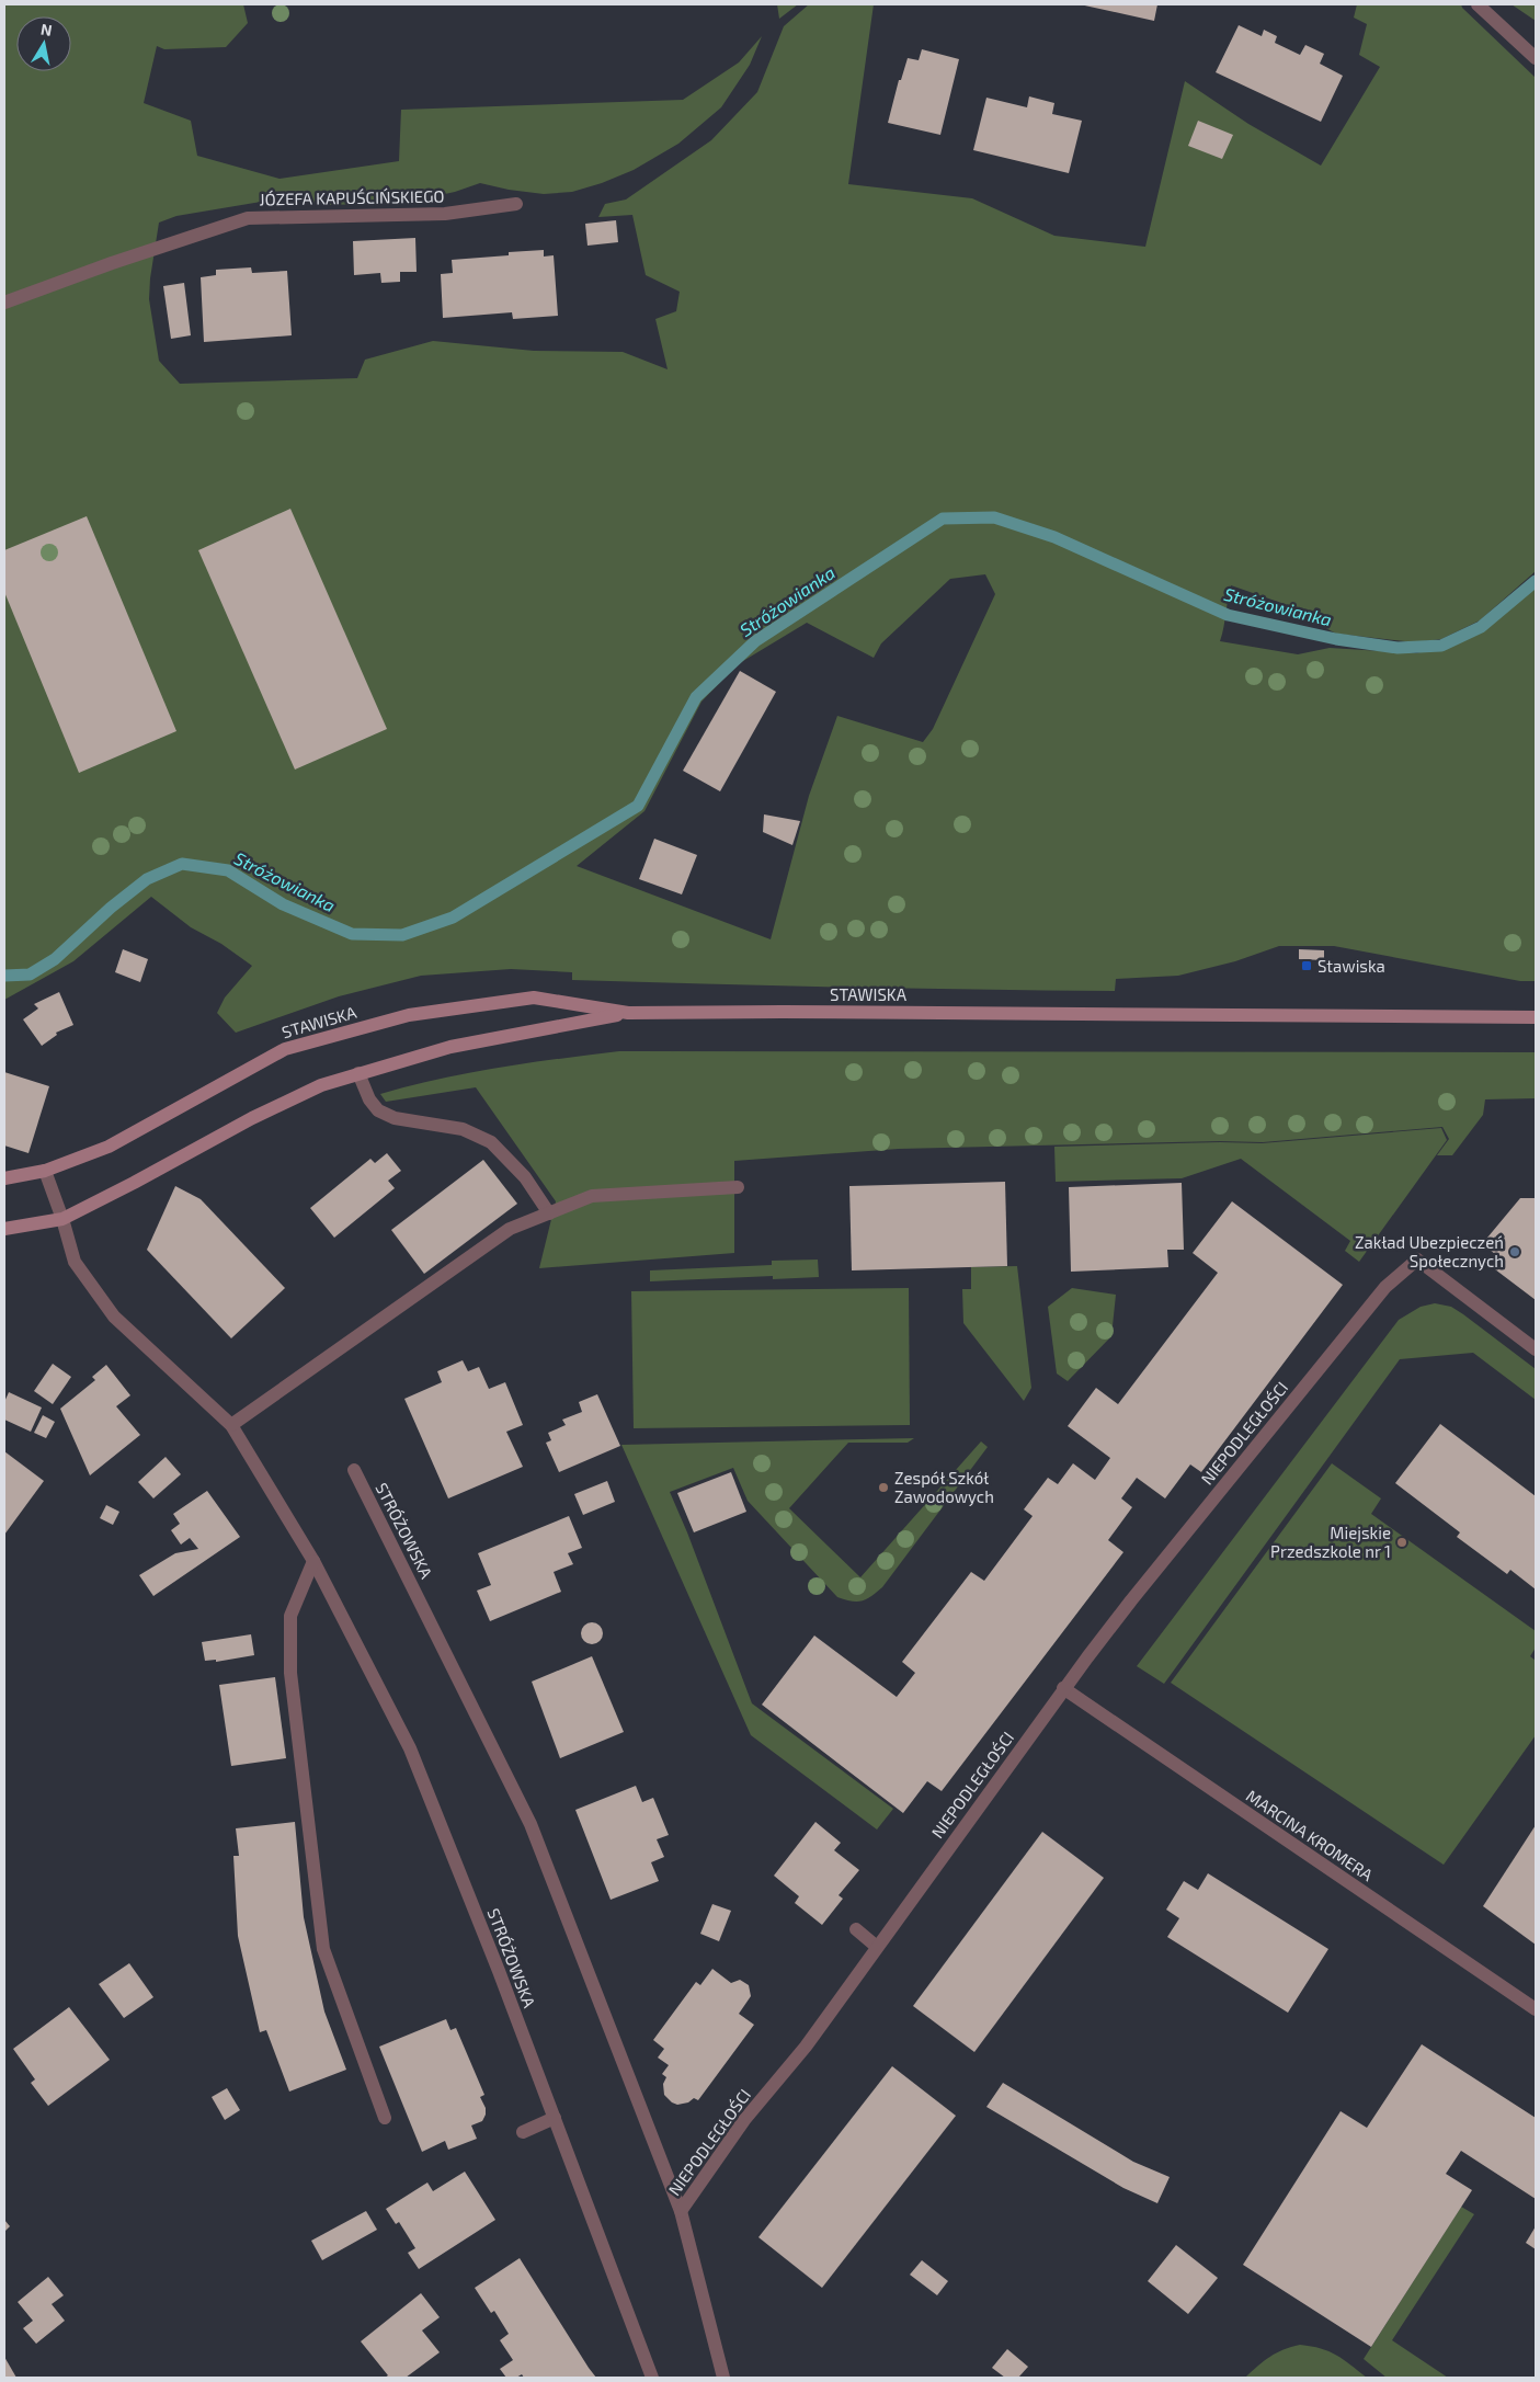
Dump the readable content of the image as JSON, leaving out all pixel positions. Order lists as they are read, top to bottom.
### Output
{
  "streets": {
    "main road": ["STAWISKA"],
    "street": [
      "JÓZEFA KAPUŚCIŃSKIEGO",
      "NIEPODLEGŁOŚCI",
      "STRÓŻOWSKA",
      "MARCINA KROMERA"
    ]
  },
  "crossings": [
    ["STAWISKA", "STRÓŻOWSKA"],
    ["NIEPODLEGŁOŚCI", "STRÓŻOWSKA"],
    ["NIEPODLEGŁOŚCI", "MARCINA KROMERA"]
  ],
  "water": ["Stróżowianka"],
  "places": {
    "transit": ["Stawiska"],
    "other": ["Zakład Ubezpieczeń Społecznych", "Zespół Szkół Zawodowych", "Miejskie Przedszkole nr 1"]
  },
  "north": "top"
}
